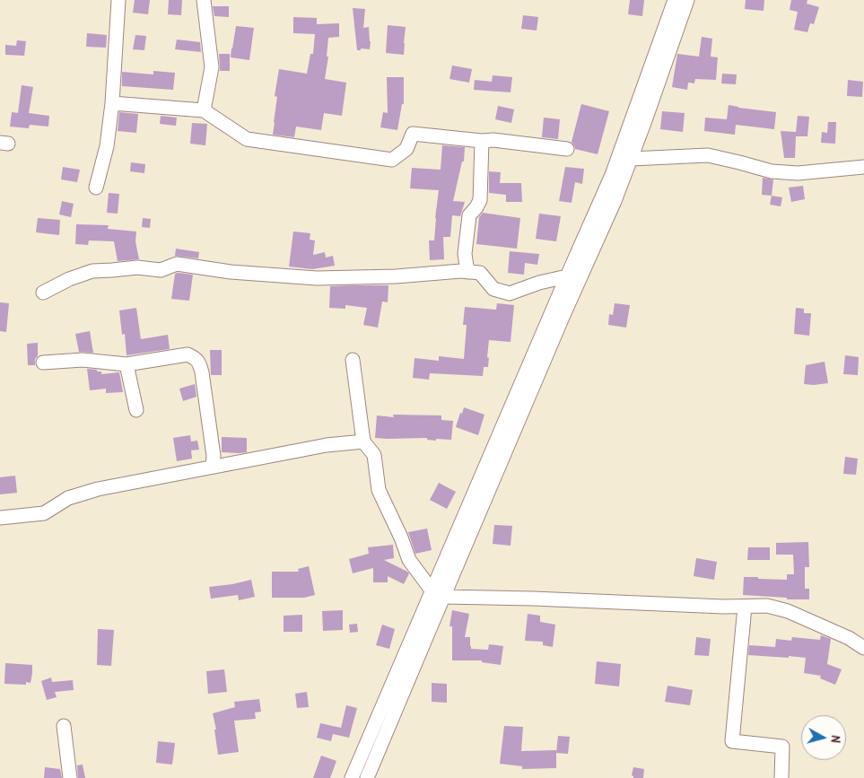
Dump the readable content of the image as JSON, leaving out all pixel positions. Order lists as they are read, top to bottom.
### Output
{
  "north": "right"
}
